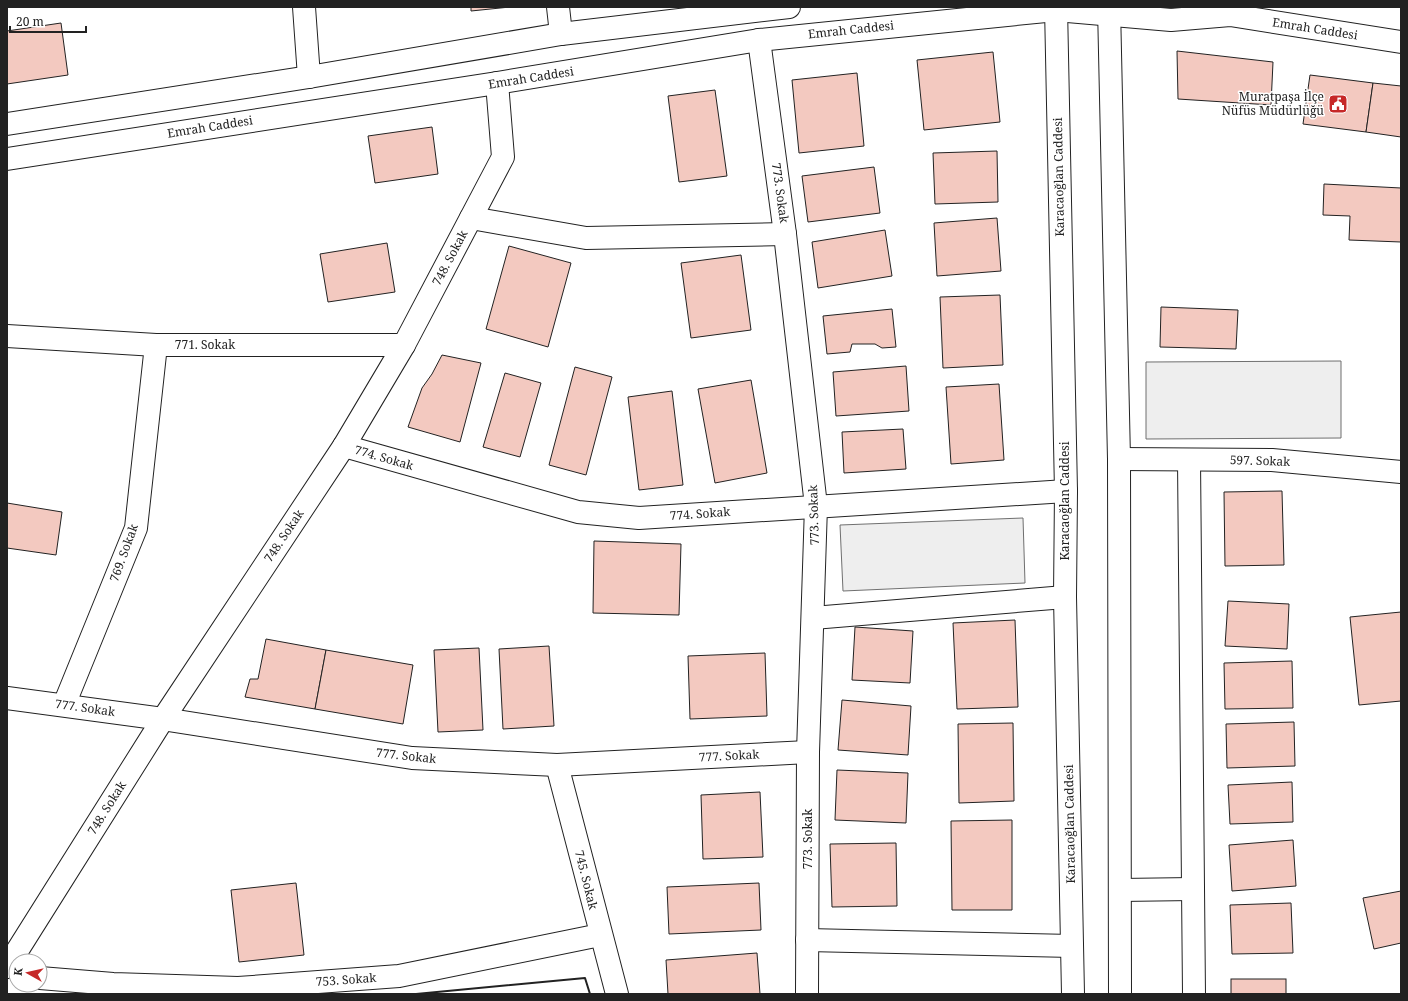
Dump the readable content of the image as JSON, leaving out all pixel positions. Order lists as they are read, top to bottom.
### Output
{
  "streets": {
    "street": [
      "Emrah Caddesi",
      "Karacaoğlan Caddesi",
      "773. Sokak",
      "748. Sokak",
      "771. Sokak",
      "774. Sokak",
      "597. Sokak",
      "769. Sokak",
      "777. Sokak",
      "745. Sokak",
      "753. Sokak"
    ]
  },
  "crossings": [
    ["Emrah Caddesi", "Karacaoğlan Caddesi"],
    ["Emrah Caddesi", "773. Sokak"],
    ["Emrah Caddesi", "748. Sokak"],
    ["Karacaoğlan Caddesi", "774. Sokak"],
    ["773. Sokak", "774. Sokak"],
    ["773. Sokak", "777. Sokak"],
    ["748. Sokak", "771. Sokak"],
    ["748. Sokak", "774. Sokak"],
    ["748. Sokak", "777. Sokak"],
    ["771. Sokak", "769. Sokak"],
    ["769. Sokak", "777. Sokak"],
    ["777. Sokak", "745. Sokak"],
    ["745. Sokak", "753. Sokak"]
  ],
  "places": {
    "public building": ["Muratpaşa İlçe Nüfüs Müdürlüğü"]
  },
  "scale_bar": "20 m",
  "north": "left"
}
